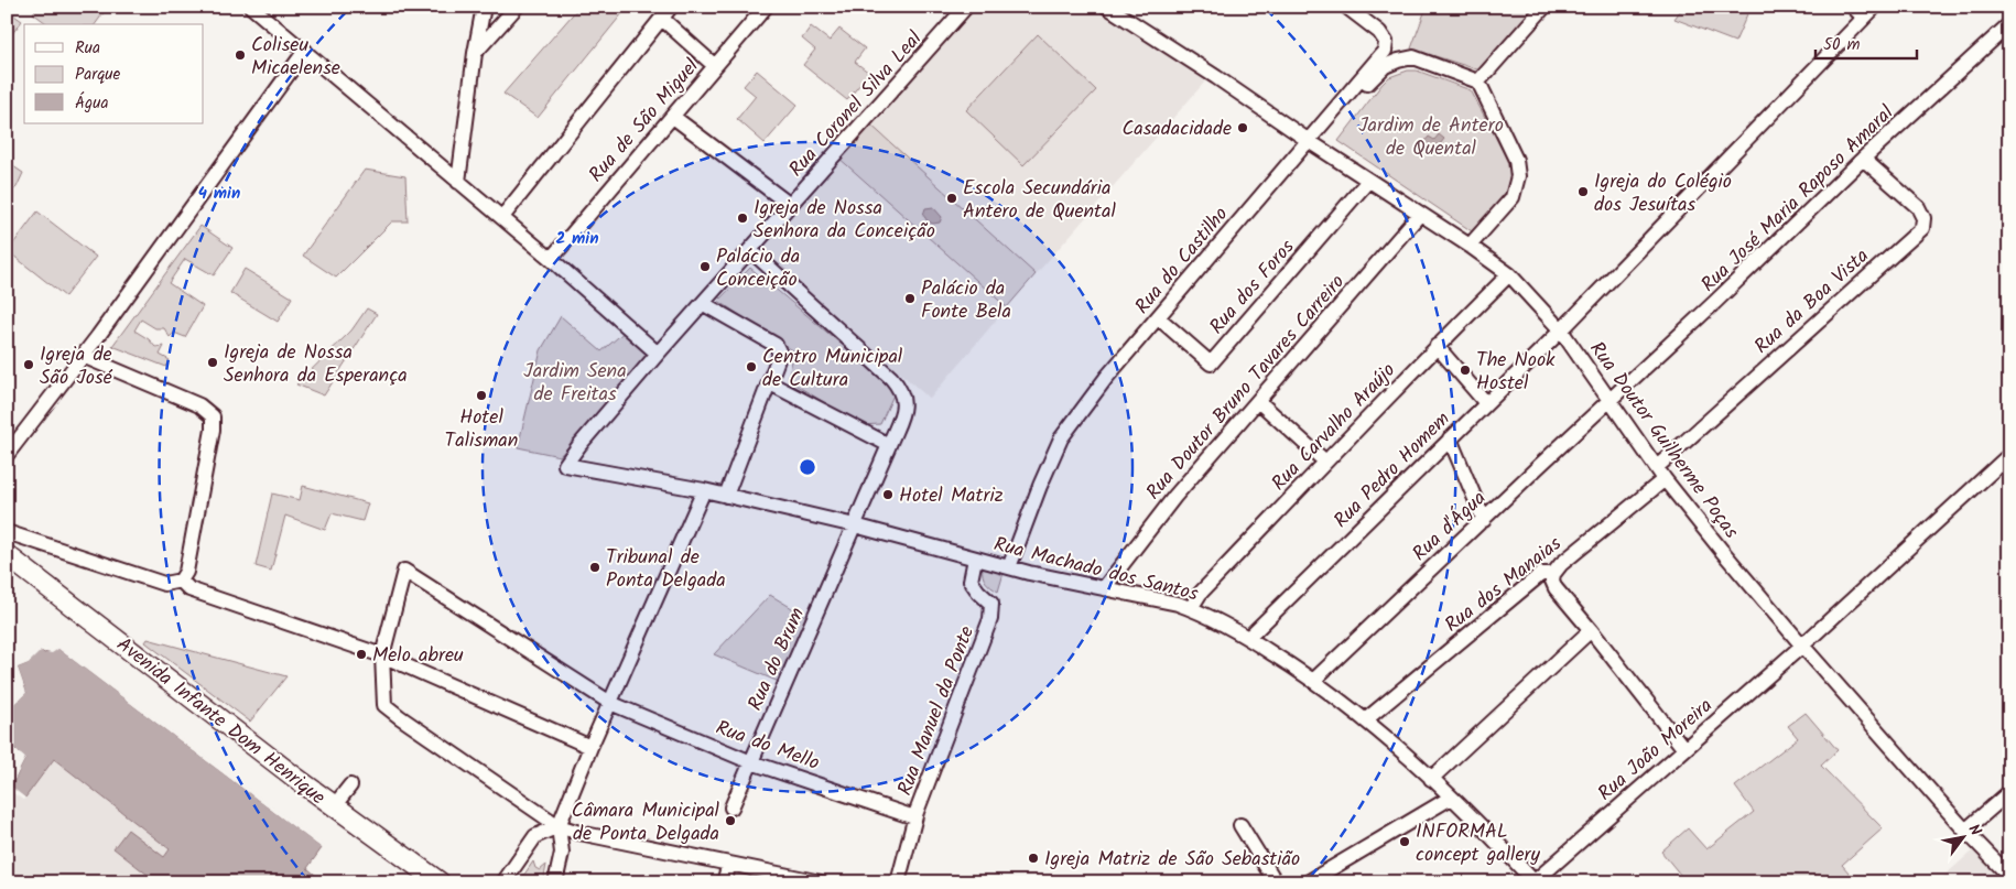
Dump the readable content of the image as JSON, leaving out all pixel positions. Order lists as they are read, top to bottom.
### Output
{
  "streets": {
    "main road": ["Avenida Infante Dom Henrique"],
    "street": [
      "Rua Coronel Silva Leal",
      "Rua de São Miguel",
      "Rua José Maria Raposo Amaral",
      "Rua do Castilho",
      "Rua dos Foros",
      "Rua da Boa Vista",
      "Rua Doutor Bruno Tavares Carreiro",
      "Rua Carvalho Araújo",
      "Rua Doutor Guilherme Poças",
      "Rua Pedro Homem",
      "Rua d'Água",
      "Rua Machado dos Santos",
      "Rua dos Manaias",
      "Rua do Brum",
      "Rua Manuel da Ponte",
      "Rua do Mello",
      "Rua João Moreira"
    ]
  },
  "crossings": [
    ["Rua Coronel Silva Leal", "Rua Machado dos Santos"],
    ["Rua Coronel Silva Leal", "Rua do Brum"],
    ["Rua José Maria Raposo Amaral", "Rua da Boa Vista"],
    ["Rua José Maria Raposo Amaral", "Rua Doutor Guilherme Poças"],
    ["Rua José Maria Raposo Amaral", "Rua d'Água"],
    ["Rua do Castilho", "Rua dos Foros"],
    ["Rua do Castilho", "Rua Doutor Guilherme Poças"],
    ["Rua do Castilho", "Rua Machado dos Santos"],
    ["Rua dos Foros", "Rua Doutor Guilherme Poças"],
    ["Rua da Boa Vista", "Rua Doutor Guilherme Poças"],
    ["Rua Doutor Bruno Tavares Carreiro", "Rua Doutor Guilherme Poças"],
    ["Rua Doutor Bruno Tavares Carreiro", "Rua Machado dos Santos"],
    ["Rua Carvalho Araújo", "Rua Doutor Guilherme Poças"],
    ["Rua Carvalho Araújo", "Rua Machado dos Santos"],
    ["Rua Doutor Guilherme Poças", "Rua Pedro Homem"],
    ["Rua Doutor Guilherme Poças", "Rua d'Água"],
    ["Rua Doutor Guilherme Poças", "Rua dos Manaias"],
    ["Rua Doutor Guilherme Poças", "Rua João Moreira"],
    ["Rua Pedro Homem", "Rua Machado dos Santos"],
    ["Rua d'Água", "Rua Machado dos Santos"],
    ["Rua Machado dos Santos", "Rua dos Manaias"],
    ["Rua Machado dos Santos", "Rua do Brum"],
    ["Rua Machado dos Santos", "Rua Manuel da Ponte"],
    ["Rua Machado dos Santos", "Rua João Moreira"],
    ["Rua do Brum", "Rua do Mello"],
    ["Rua Manuel da Ponte", "Rua do Mello"]
  ],
  "parks": ["Jardim de Antero de Quental", "Jardim Sena de Freitas"],
  "places": [
    "Coliseu Micaelense",
    "Casadacidade",
    "Igreja do Colégio dos Jesuítas",
    "Escola Secundária Antero de Quental",
    "Igreja de Nossa Senhora da Conceição",
    "Palácio da Conceição",
    "Palácio da Fonte Bela",
    "Igreja de Nossa Senhora da Esperança",
    "Igreja de São José",
    "Centro Municipal de Cultura",
    "The Nook Hostel",
    "Hotel Talisman",
    "Hotel Matriz",
    "Tribunal de Ponta Delgada",
    "Melo abreu",
    "Câmara Municipal de Ponta Delgada",
    "INFORMAL concept gallery",
    "Igreja Matriz de São Sebastião"
  ],
  "legend": ["Rua", "Parque", "Água"],
  "scale_bar": "50 m",
  "north": "top right",
  "rings": ["4 min", "2 min"]
}
